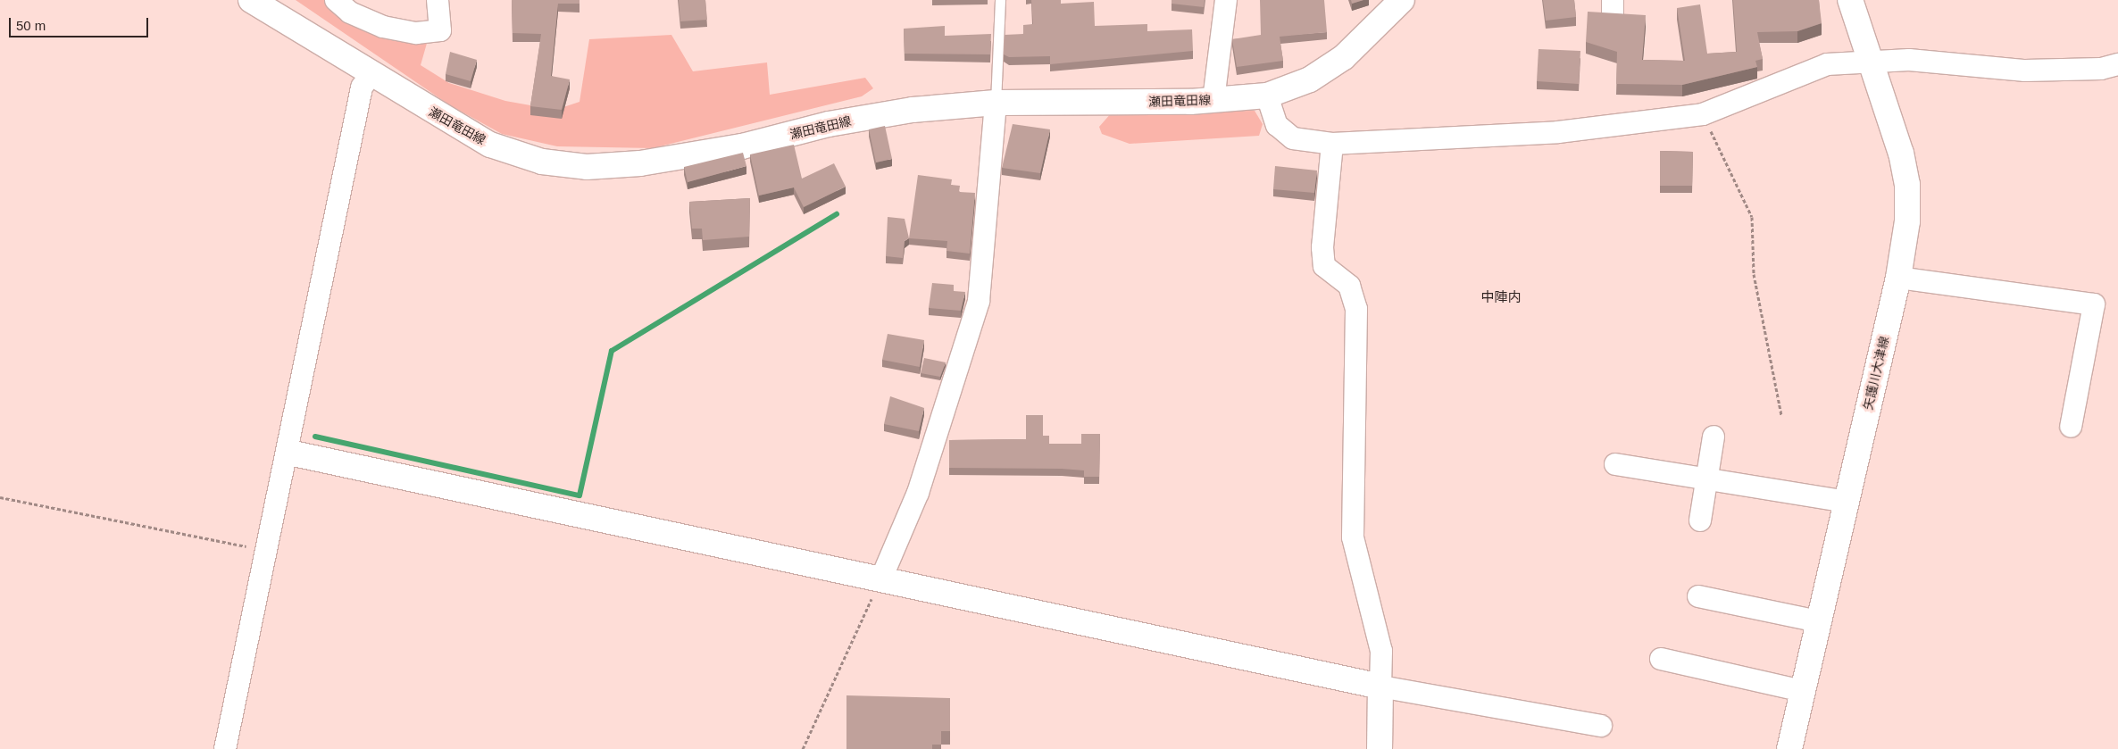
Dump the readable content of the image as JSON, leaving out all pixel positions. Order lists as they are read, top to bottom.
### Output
{
  "streets": {
    "main road": ["瀬田竜田線", "矢護川大津線"]
  },
  "districts": ["中陣内"],
  "scale_bar": "50 m"
}
